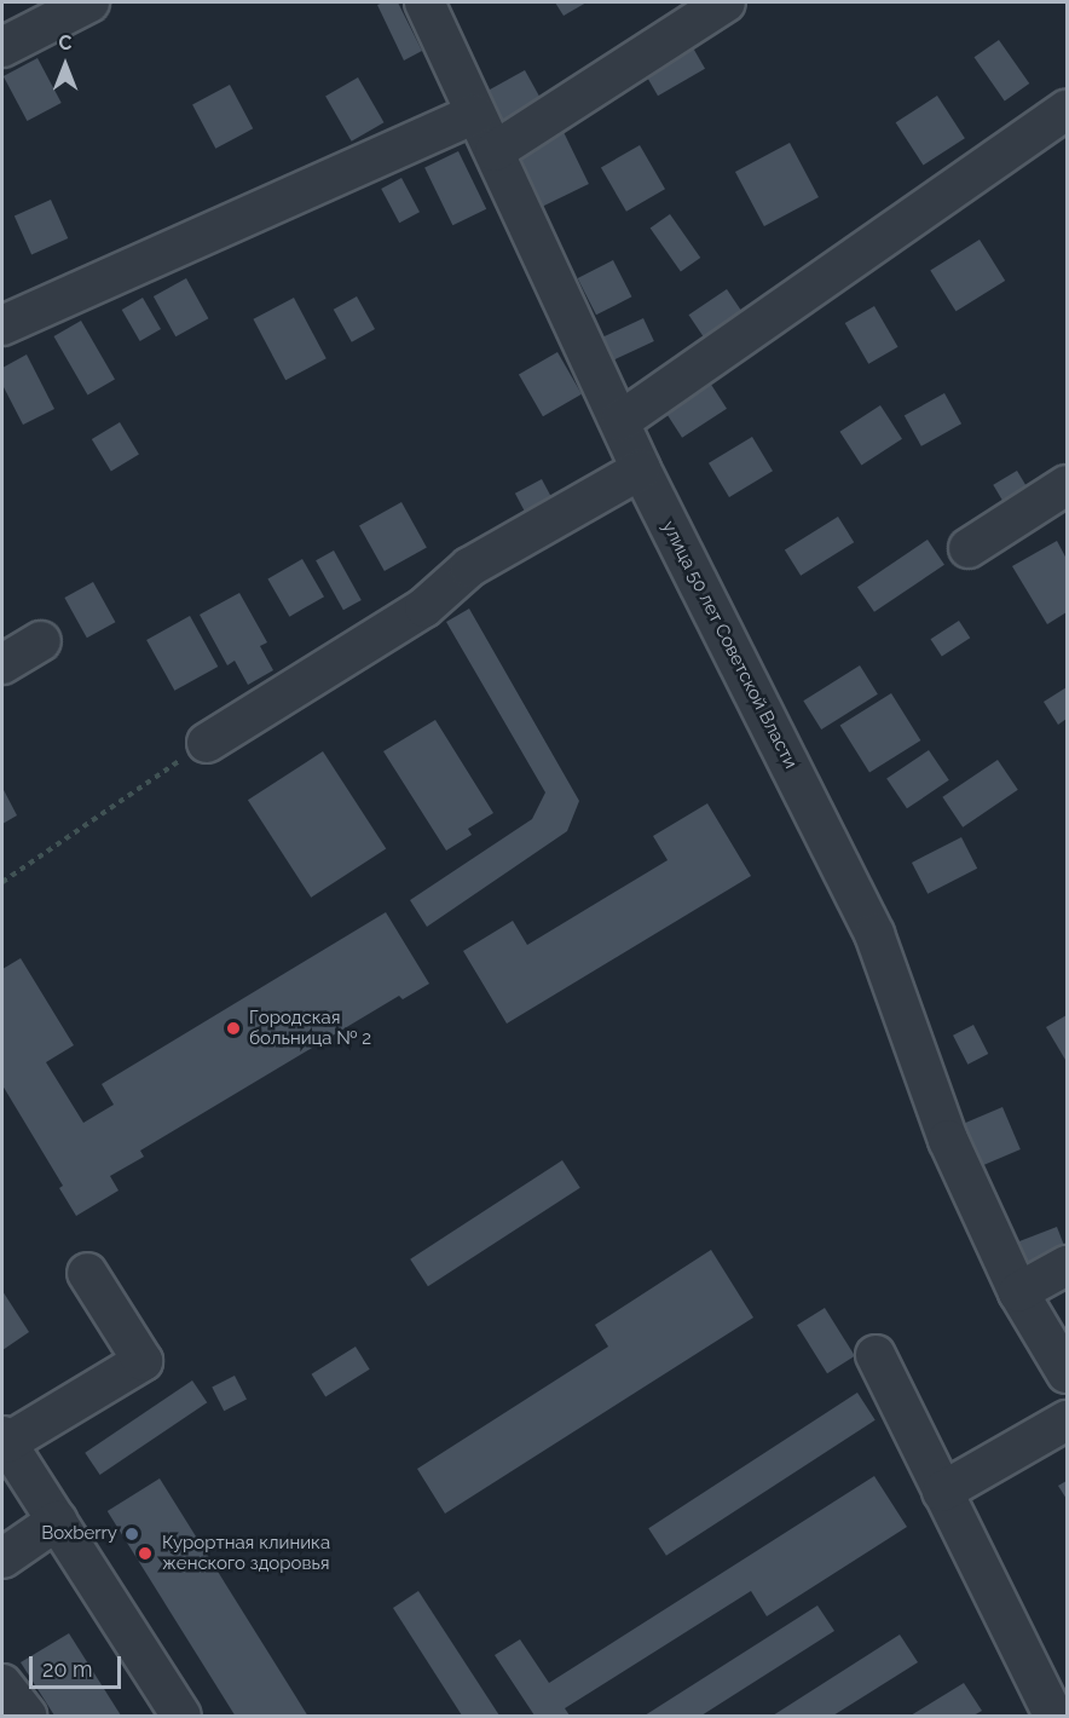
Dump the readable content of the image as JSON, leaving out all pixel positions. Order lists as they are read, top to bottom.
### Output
{
  "streets": {
    "street": ["улица 50 лет Советской Власти"]
  },
  "places": ["Городская больница № 2", "Boxberry", "Курортная клиника женского здоровья"],
  "scale_bar": "20 m",
  "north": "top"
}
